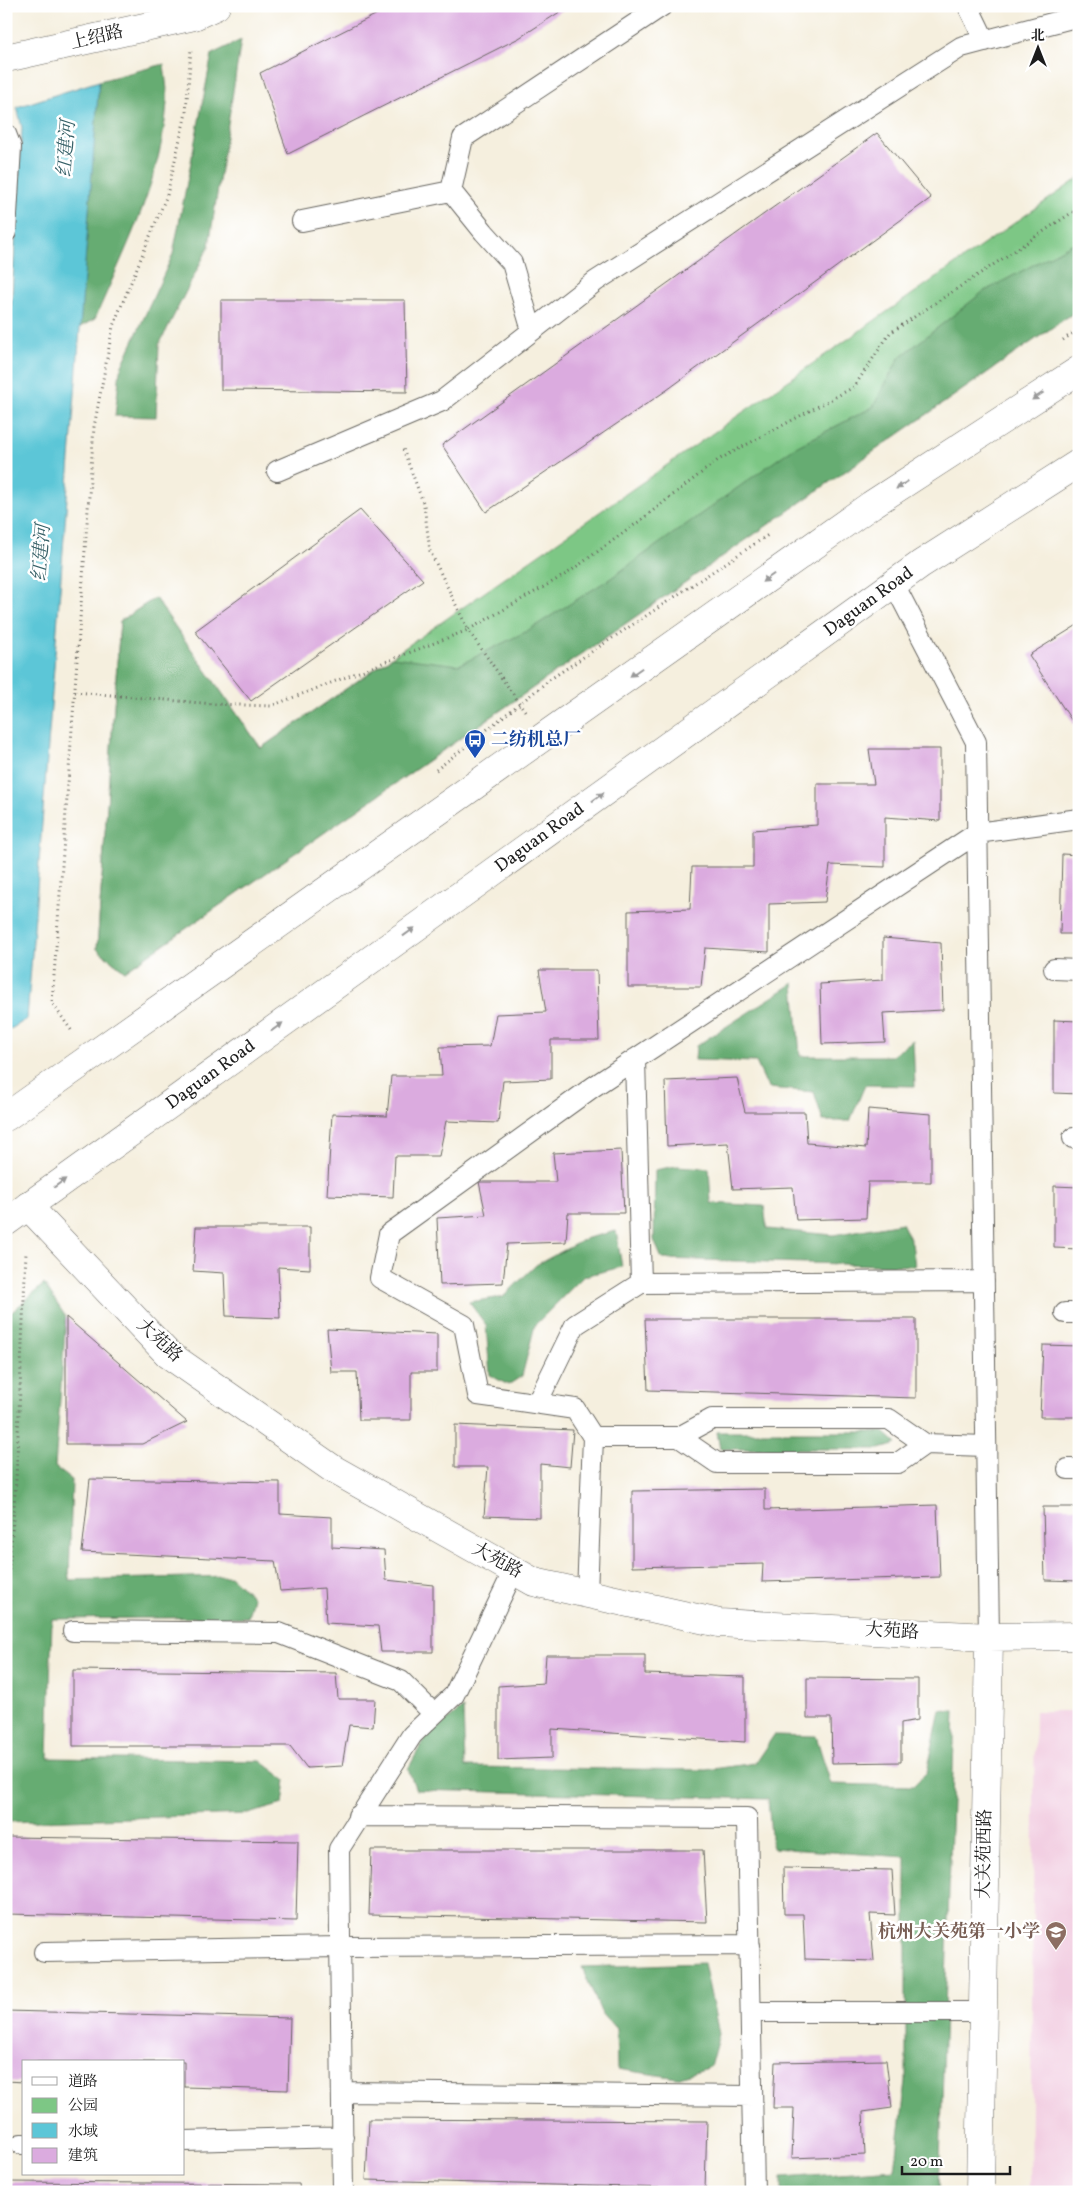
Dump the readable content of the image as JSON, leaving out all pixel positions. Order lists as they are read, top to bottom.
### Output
{
  "streets": {
    "main road": [
      "上绍路",
      "Daguan Road",
      "大苑路",
      "大关苑西路"
    ]
  },
  "crossings": [
    ["Daguan Road", "大苑路"],
    ["大苑路", "大关苑西路"]
  ],
  "water": ["红建河"],
  "places": {
    "bus stop": ["二纺机总厂"],
    "school or university": ["杭州大关苑第一小学"]
  },
  "legend": [
    "道路",
    "公园",
    "水域",
    "建筑"
  ],
  "scale_bar": "20 m",
  "north": "top"
}
